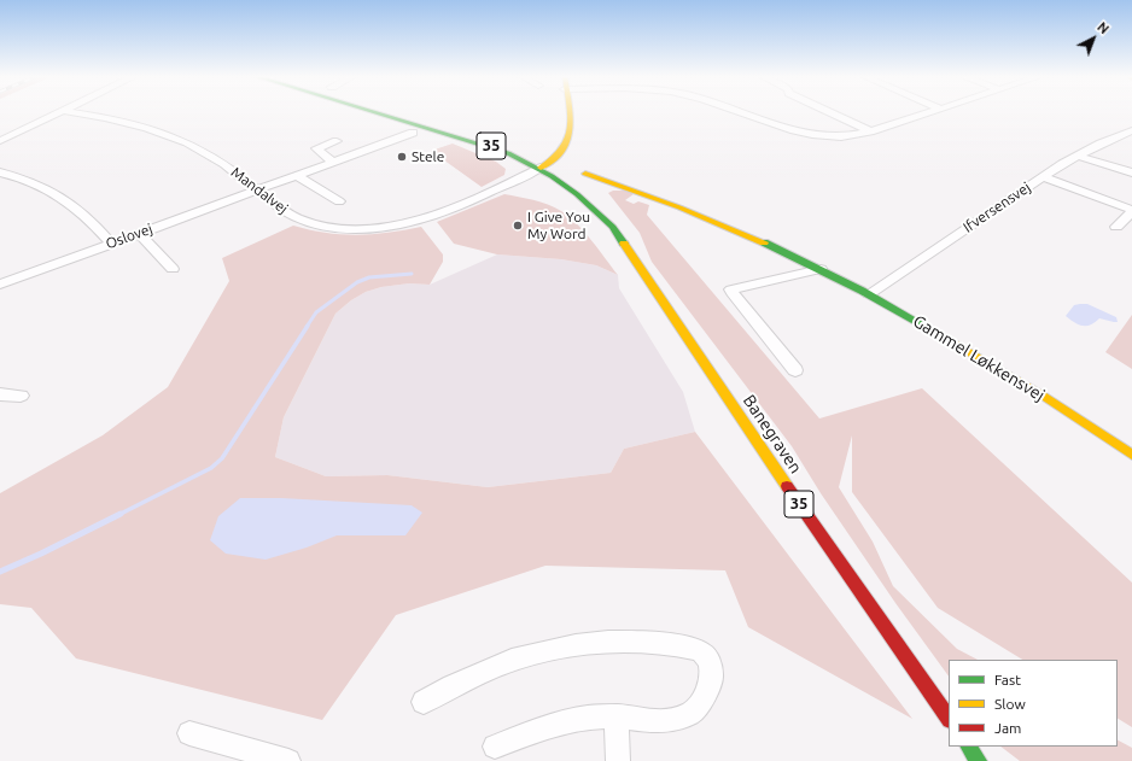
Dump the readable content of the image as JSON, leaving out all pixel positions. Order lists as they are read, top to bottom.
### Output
{
  "streets": {
    "main road": ["35", "Gammel Løkkensvej", "Banegraven"],
    "street": ["Mandalvej", "Ifversensvej", "Oslovej"]
  },
  "crossings": [
    ["35", "Mandalvej"],
    ["35", "Banegraven"],
    ["Mandalvej", "Oslovej"],
    ["Mandalvej", "Banegraven"],
    ["Ifversensvej", "Gammel Løkkensvej"]
  ],
  "places": ["Stele", "I Give You My Word"],
  "legend": ["Fast", "Slow", "Jam"],
  "north": "top right"
}
